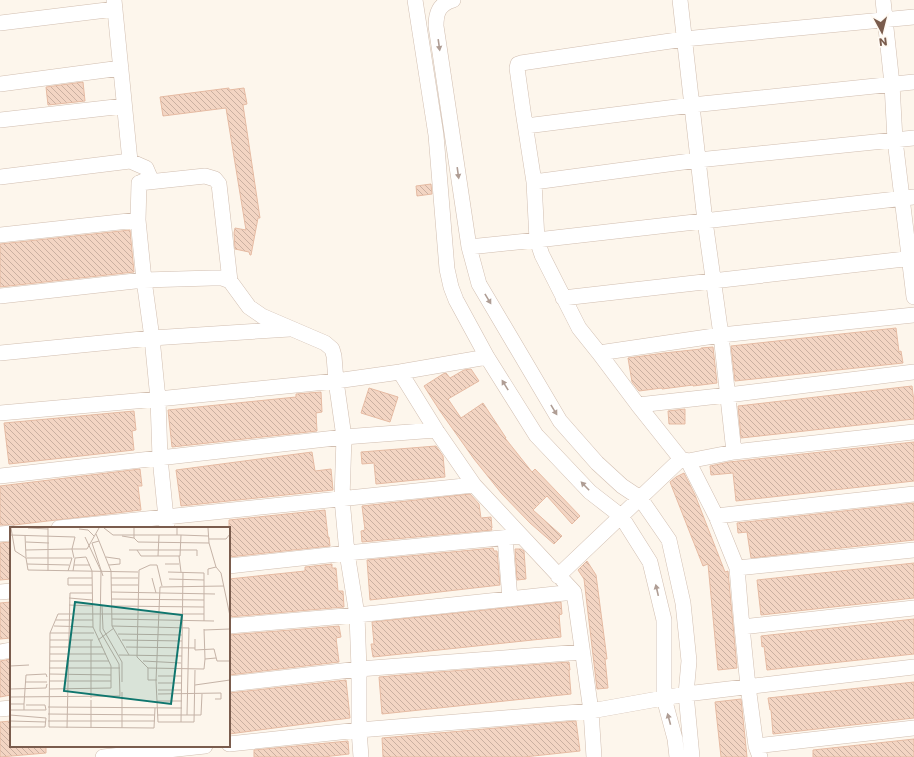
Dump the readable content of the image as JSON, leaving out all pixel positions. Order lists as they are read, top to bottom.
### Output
{
  "north": "bottom"
}
